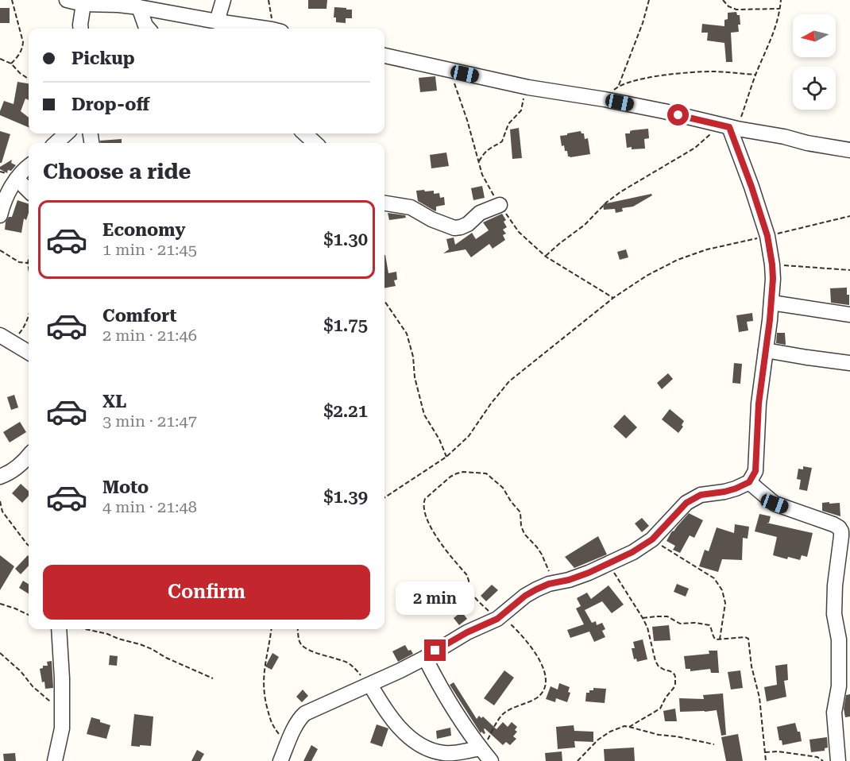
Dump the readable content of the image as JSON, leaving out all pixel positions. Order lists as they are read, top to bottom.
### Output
{
  "north": "left",
  "page": {
    "banner": ["Pickup", "Drop-off"],
    "heading": "Choose a ride",
    "list": [
      {
        "name": "Economy",
        "note": "1 min · 21:45",
        "value": "$1.30"
      },
      {
        "name": "Comfort",
        "note": "2 min · 21:46",
        "value": "$1.75"
      },
      {
        "name": "XL",
        "note": "3 min · 21:47",
        "value": "$2.21"
      },
      {
        "name": "Moto",
        "note": "4 min · 21:48",
        "value": "$1.39"
      }
    ],
    "buttons": "Confirm",
    "bubble": "2 min"
  }
}
